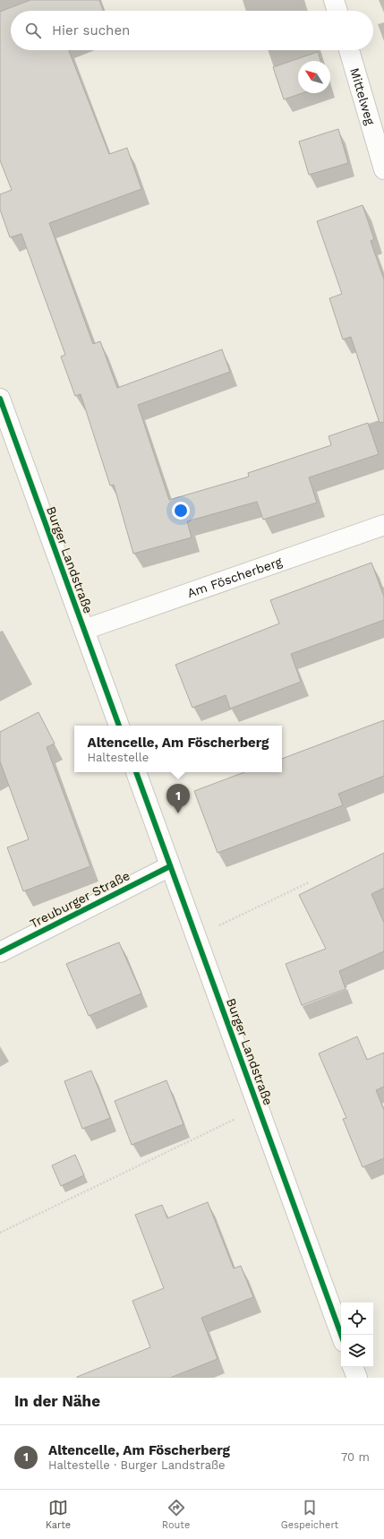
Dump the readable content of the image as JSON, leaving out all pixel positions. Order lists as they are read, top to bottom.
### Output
{
  "streets": {
    "street": [
      "Mittelweg",
      "Burger Landstraße",
      "Am Föscherberg",
      "Treuburger Straße"
    ]
  },
  "crossings": [
    ["Burger Landstraße", "Am Föscherberg"],
    ["Burger Landstraße", "Treuburger Straße"]
  ],
  "north": "top left",
  "page": {
    "search": "Hier suchen",
    "popup": ["Altencelle, Am Föscherberg", "Haltestelle"],
    "pins": "1",
    "heading": "In der Nähe",
    "list": [
      {
        "mark": "1",
        "name": "Altencelle, Am Föscherberg",
        "note": "Haltestelle · Burger Landstraße",
        "value": "70 m"
      }
    ],
    "nav": ["Karte", "Route", "Gespeichert"]
  }
}
